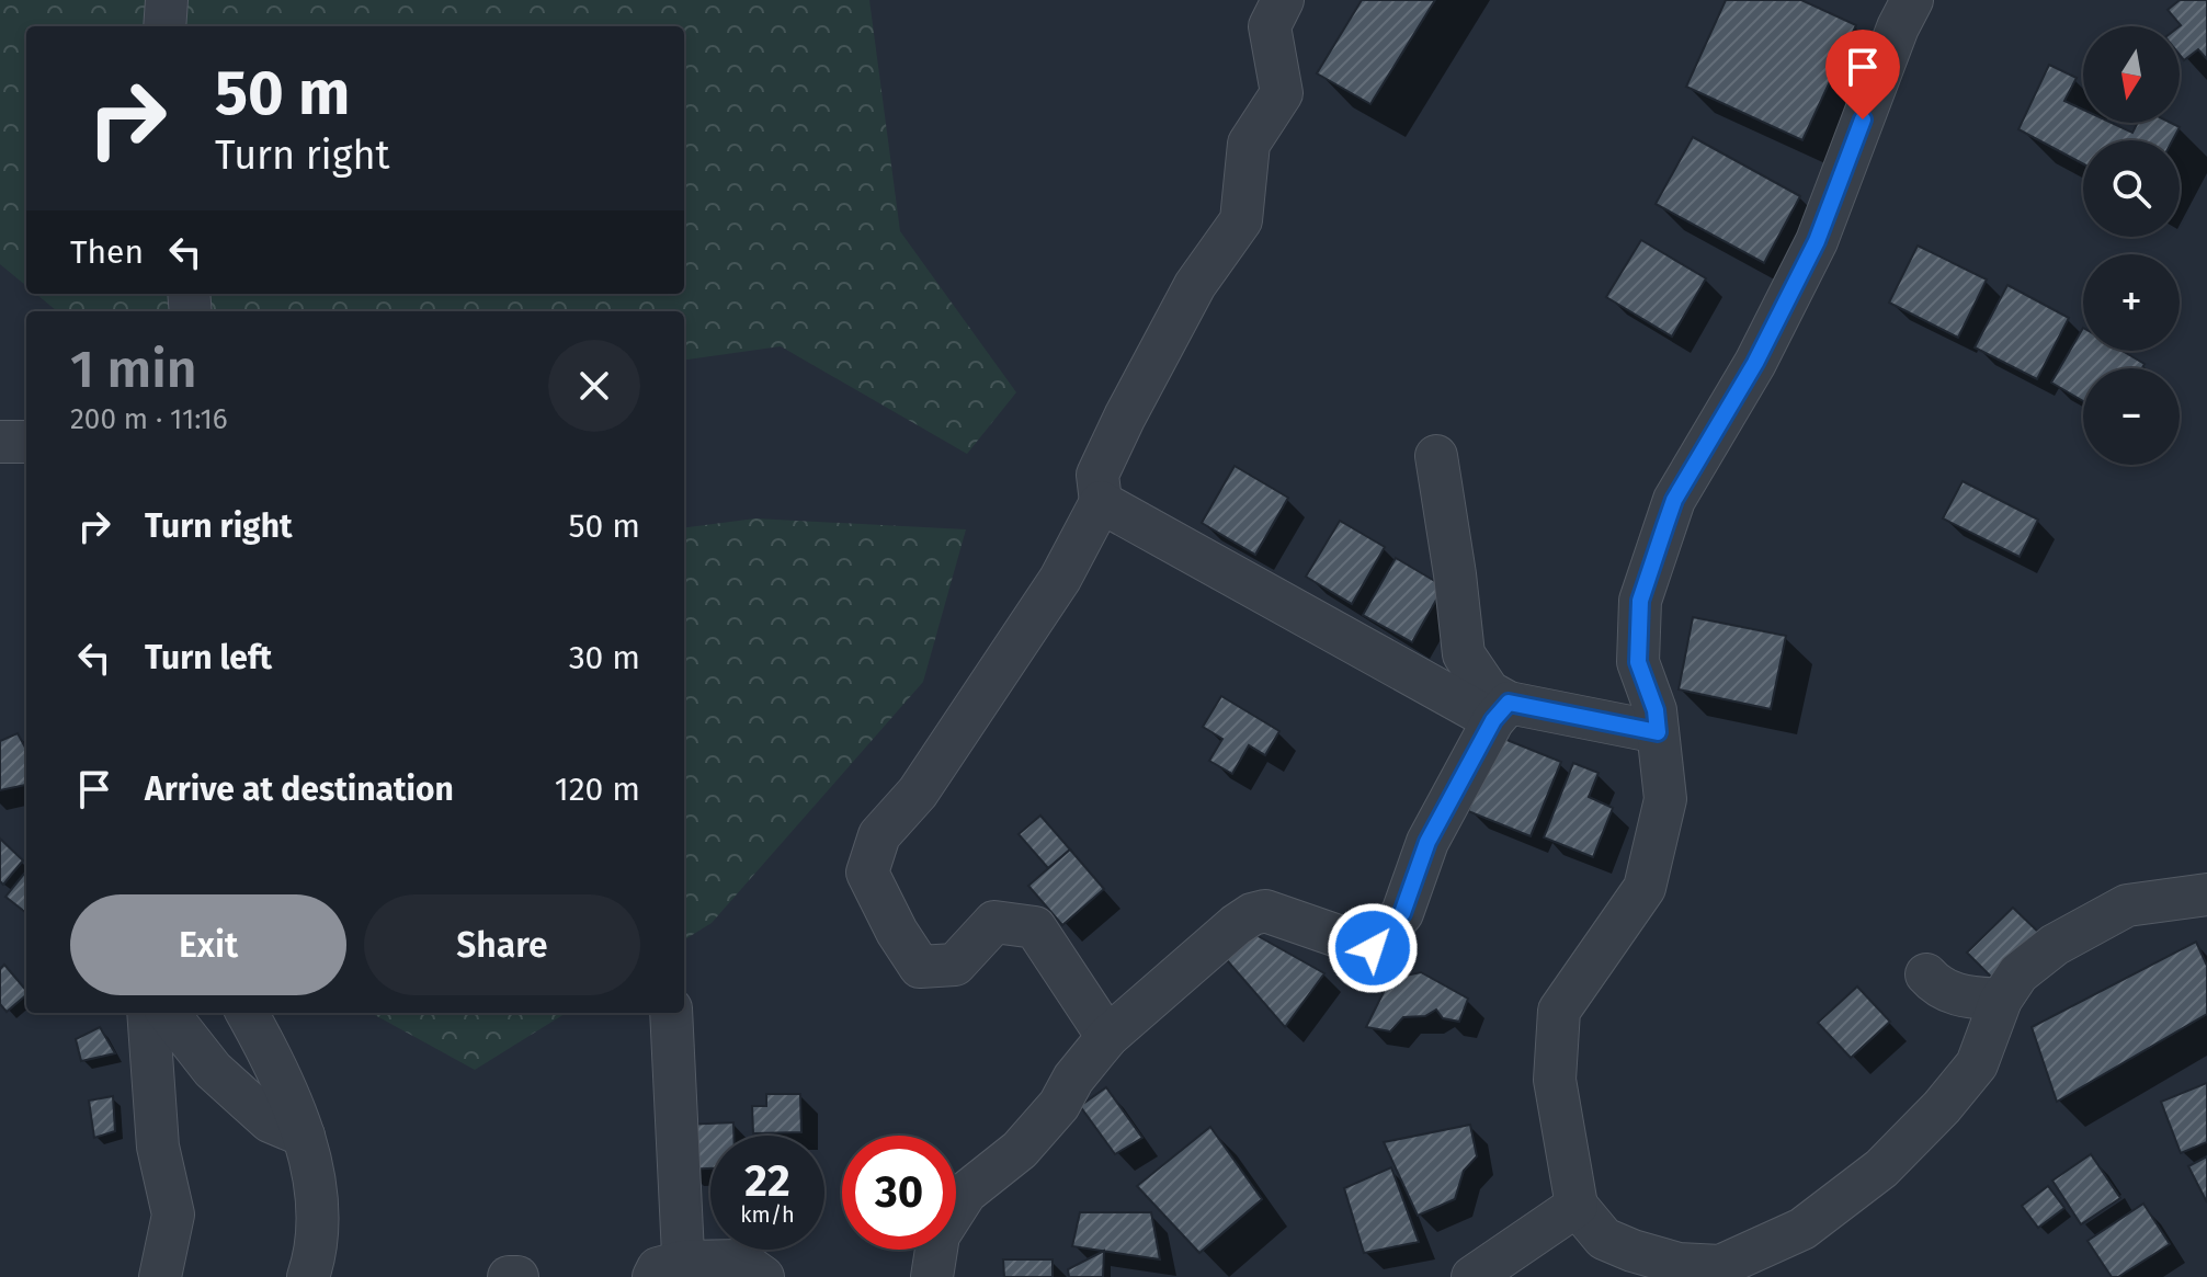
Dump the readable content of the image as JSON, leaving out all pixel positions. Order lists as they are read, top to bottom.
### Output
{
  "north": "bottom",
  "page": {
    "map_buttons": ["+", "−"],
    "turn": ["50 m", "Turn right"],
    "then": "Then",
    "heading": ["1 min", "200 m · 11:16"],
    "list": [
      {
        "name": "Turn right",
        "value": "50 m"
      },
      {
        "name": "Turn left",
        "value": "30 m"
      },
      {
        "name": "Arrive at destination",
        "value": "120 m"
      }
    ],
    "buttons": ["Exit", "Share"],
    "speed": "22 km/h",
    "limit": "30"
  }
}
